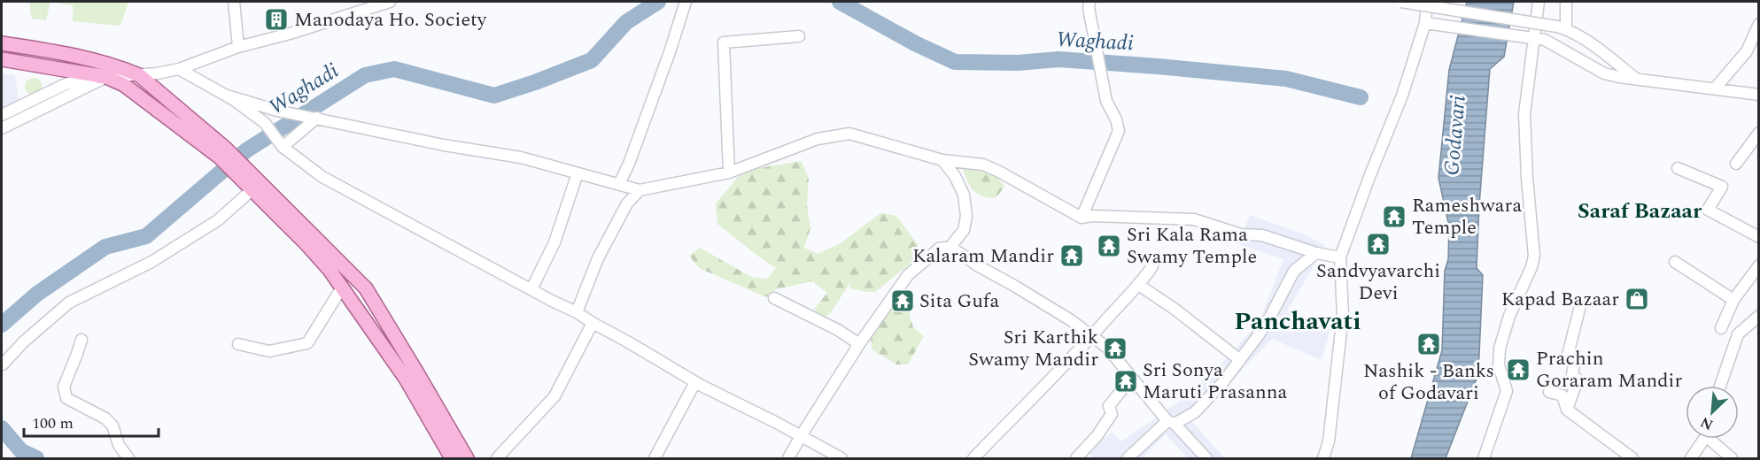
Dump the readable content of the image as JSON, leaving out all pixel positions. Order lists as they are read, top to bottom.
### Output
{
  "districts": ["Saraf Bazaar", "Panchavati"],
  "water": ["Waghadi", "Godavari"],
  "places": {
    "building": ["Manodaya Ho. Society"],
    "temple": [
      "Rameshwara Temple",
      "Sandvyavarchi Devi",
      "Sri Kala Rama Swamy Temple",
      "Kalaram Mandir",
      "Sita Gufa",
      "Nashik - Banks of Godavari",
      "Sri Karthik Swamy Mandir",
      "Prachin Goraram Mandir",
      "Sri Sonya Maruti Prasanna"
    ],
    "shop": ["Kapad Bazaar"]
  },
  "scale_bar": "100 m",
  "north": "bottom left"
}
